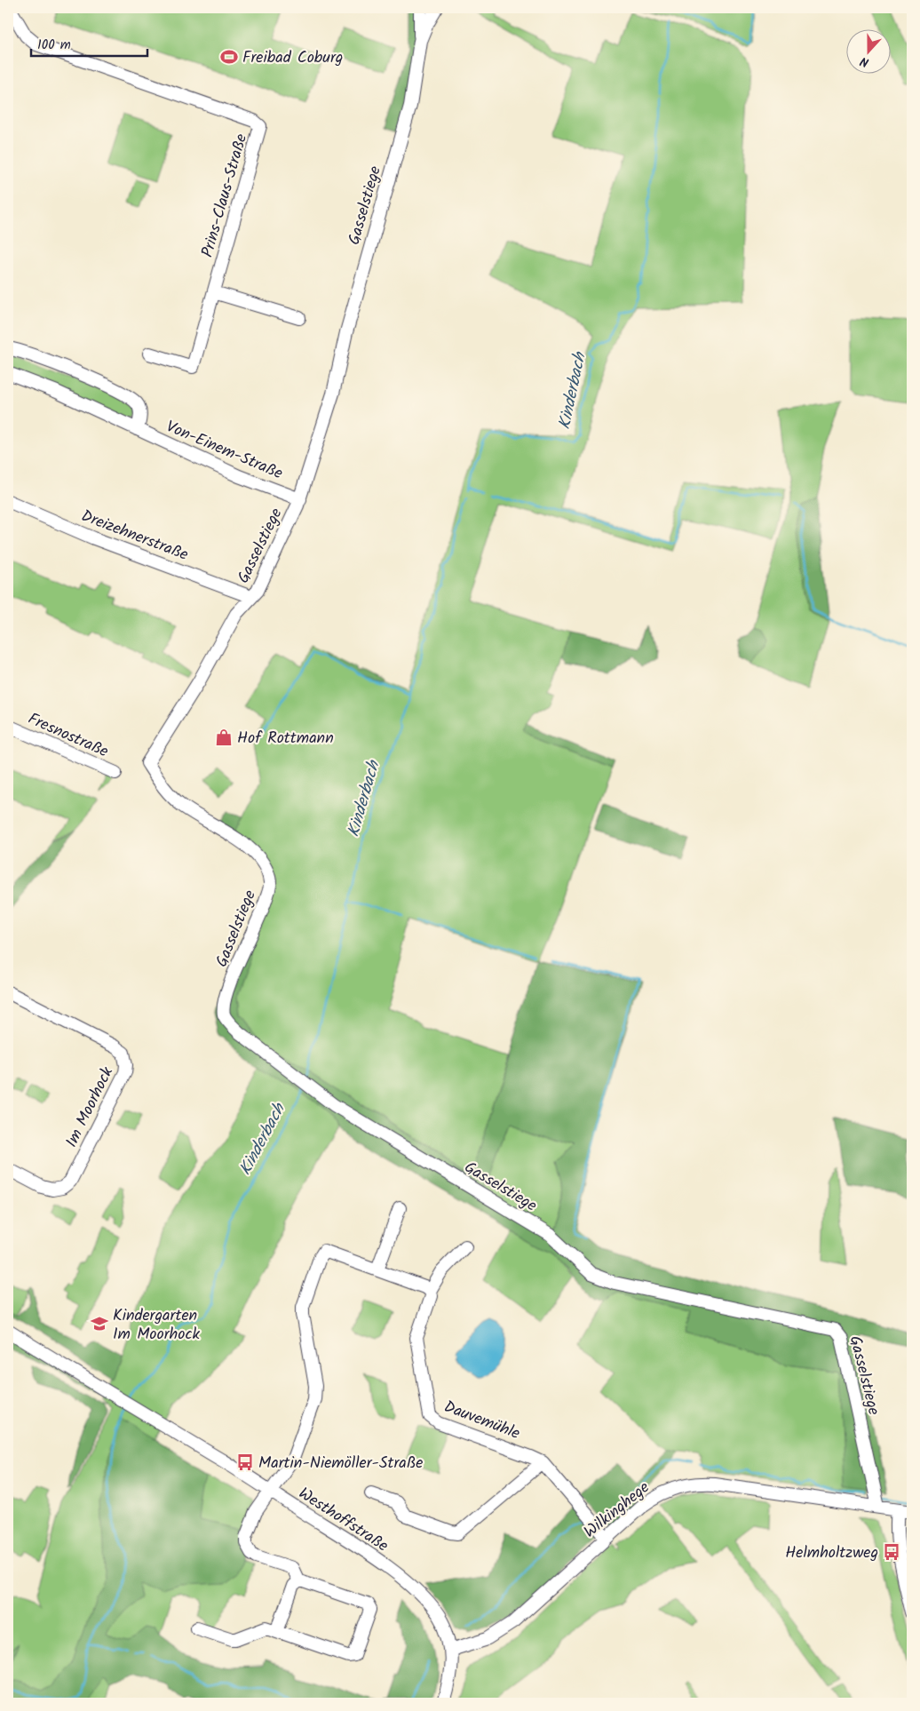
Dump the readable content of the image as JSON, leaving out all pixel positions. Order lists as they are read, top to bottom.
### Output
{
  "streets": {
    "street": [
      "Prins-Claus-Straße",
      "Gasselstiege",
      "Von-Einem-Straße",
      "Dreizehnerstraße",
      "Fresnostraße",
      "Im Moorhock",
      "Dauvemühle",
      "Wilkinghege",
      "Westhoffstraße"
    ]
  },
  "crossings": [
    ["Gasselstiege", "Von-Einem-Straße"],
    ["Gasselstiege", "Dreizehnerstraße"],
    ["Gasselstiege", "Wilkinghege"],
    ["Dauvemühle", "Wilkinghege"],
    ["Wilkinghege", "Westhoffstraße"]
  ],
  "water": ["Kinderbach"],
  "places": {
    "sports": ["Freibad Coburg"],
    "shop": ["Hof Rottmann"],
    "school or university": ["Kindergarten Im Moorhock"],
    "bus stop": ["Martin-Niemöller-Straße", "Helmholtzweg"]
  },
  "scale_bar": "100 m",
  "north": "bottom"
}
